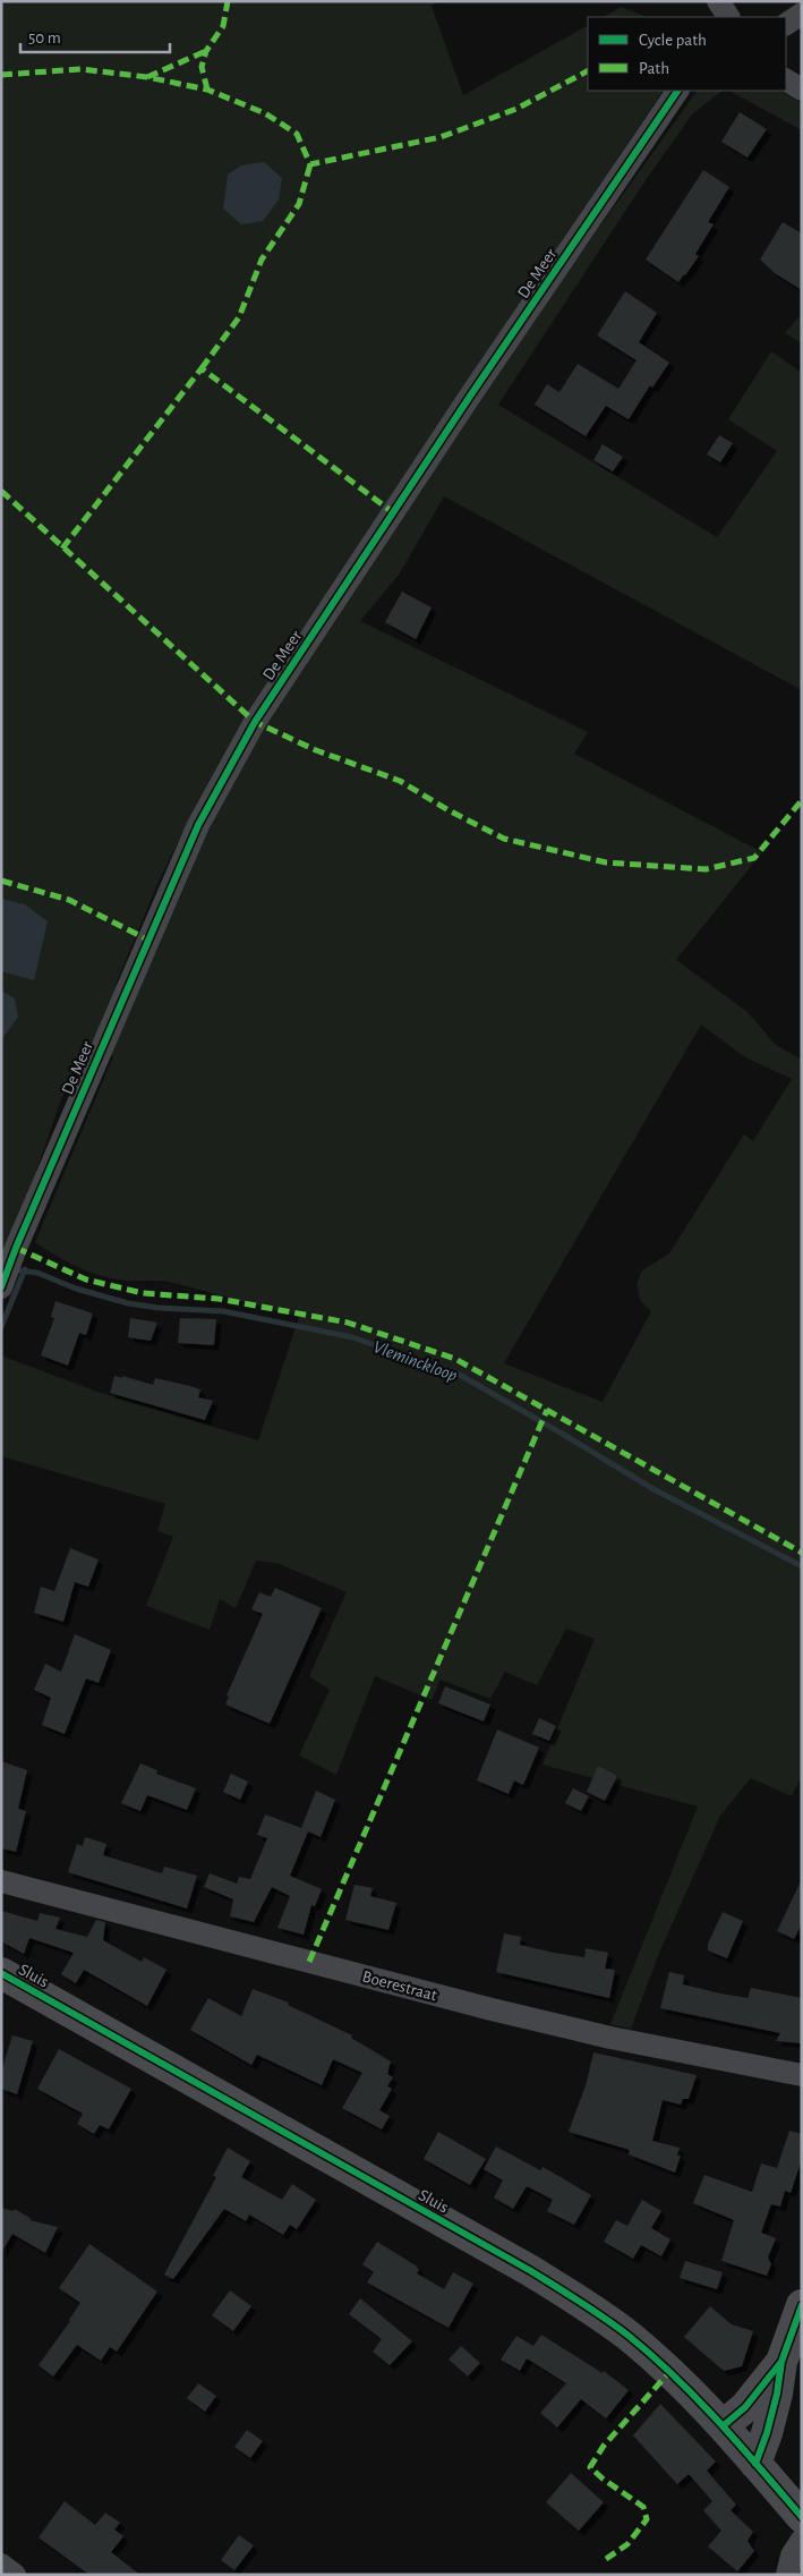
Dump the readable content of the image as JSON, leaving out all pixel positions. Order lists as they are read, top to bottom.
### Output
{
  "streets": {
    "street": ["De Meer", "Sluis", "Boerestraat"]
  },
  "water": ["Vleminckloop"],
  "legend": ["Cycle path", "Path"],
  "scale_bar": "50 m"
}
